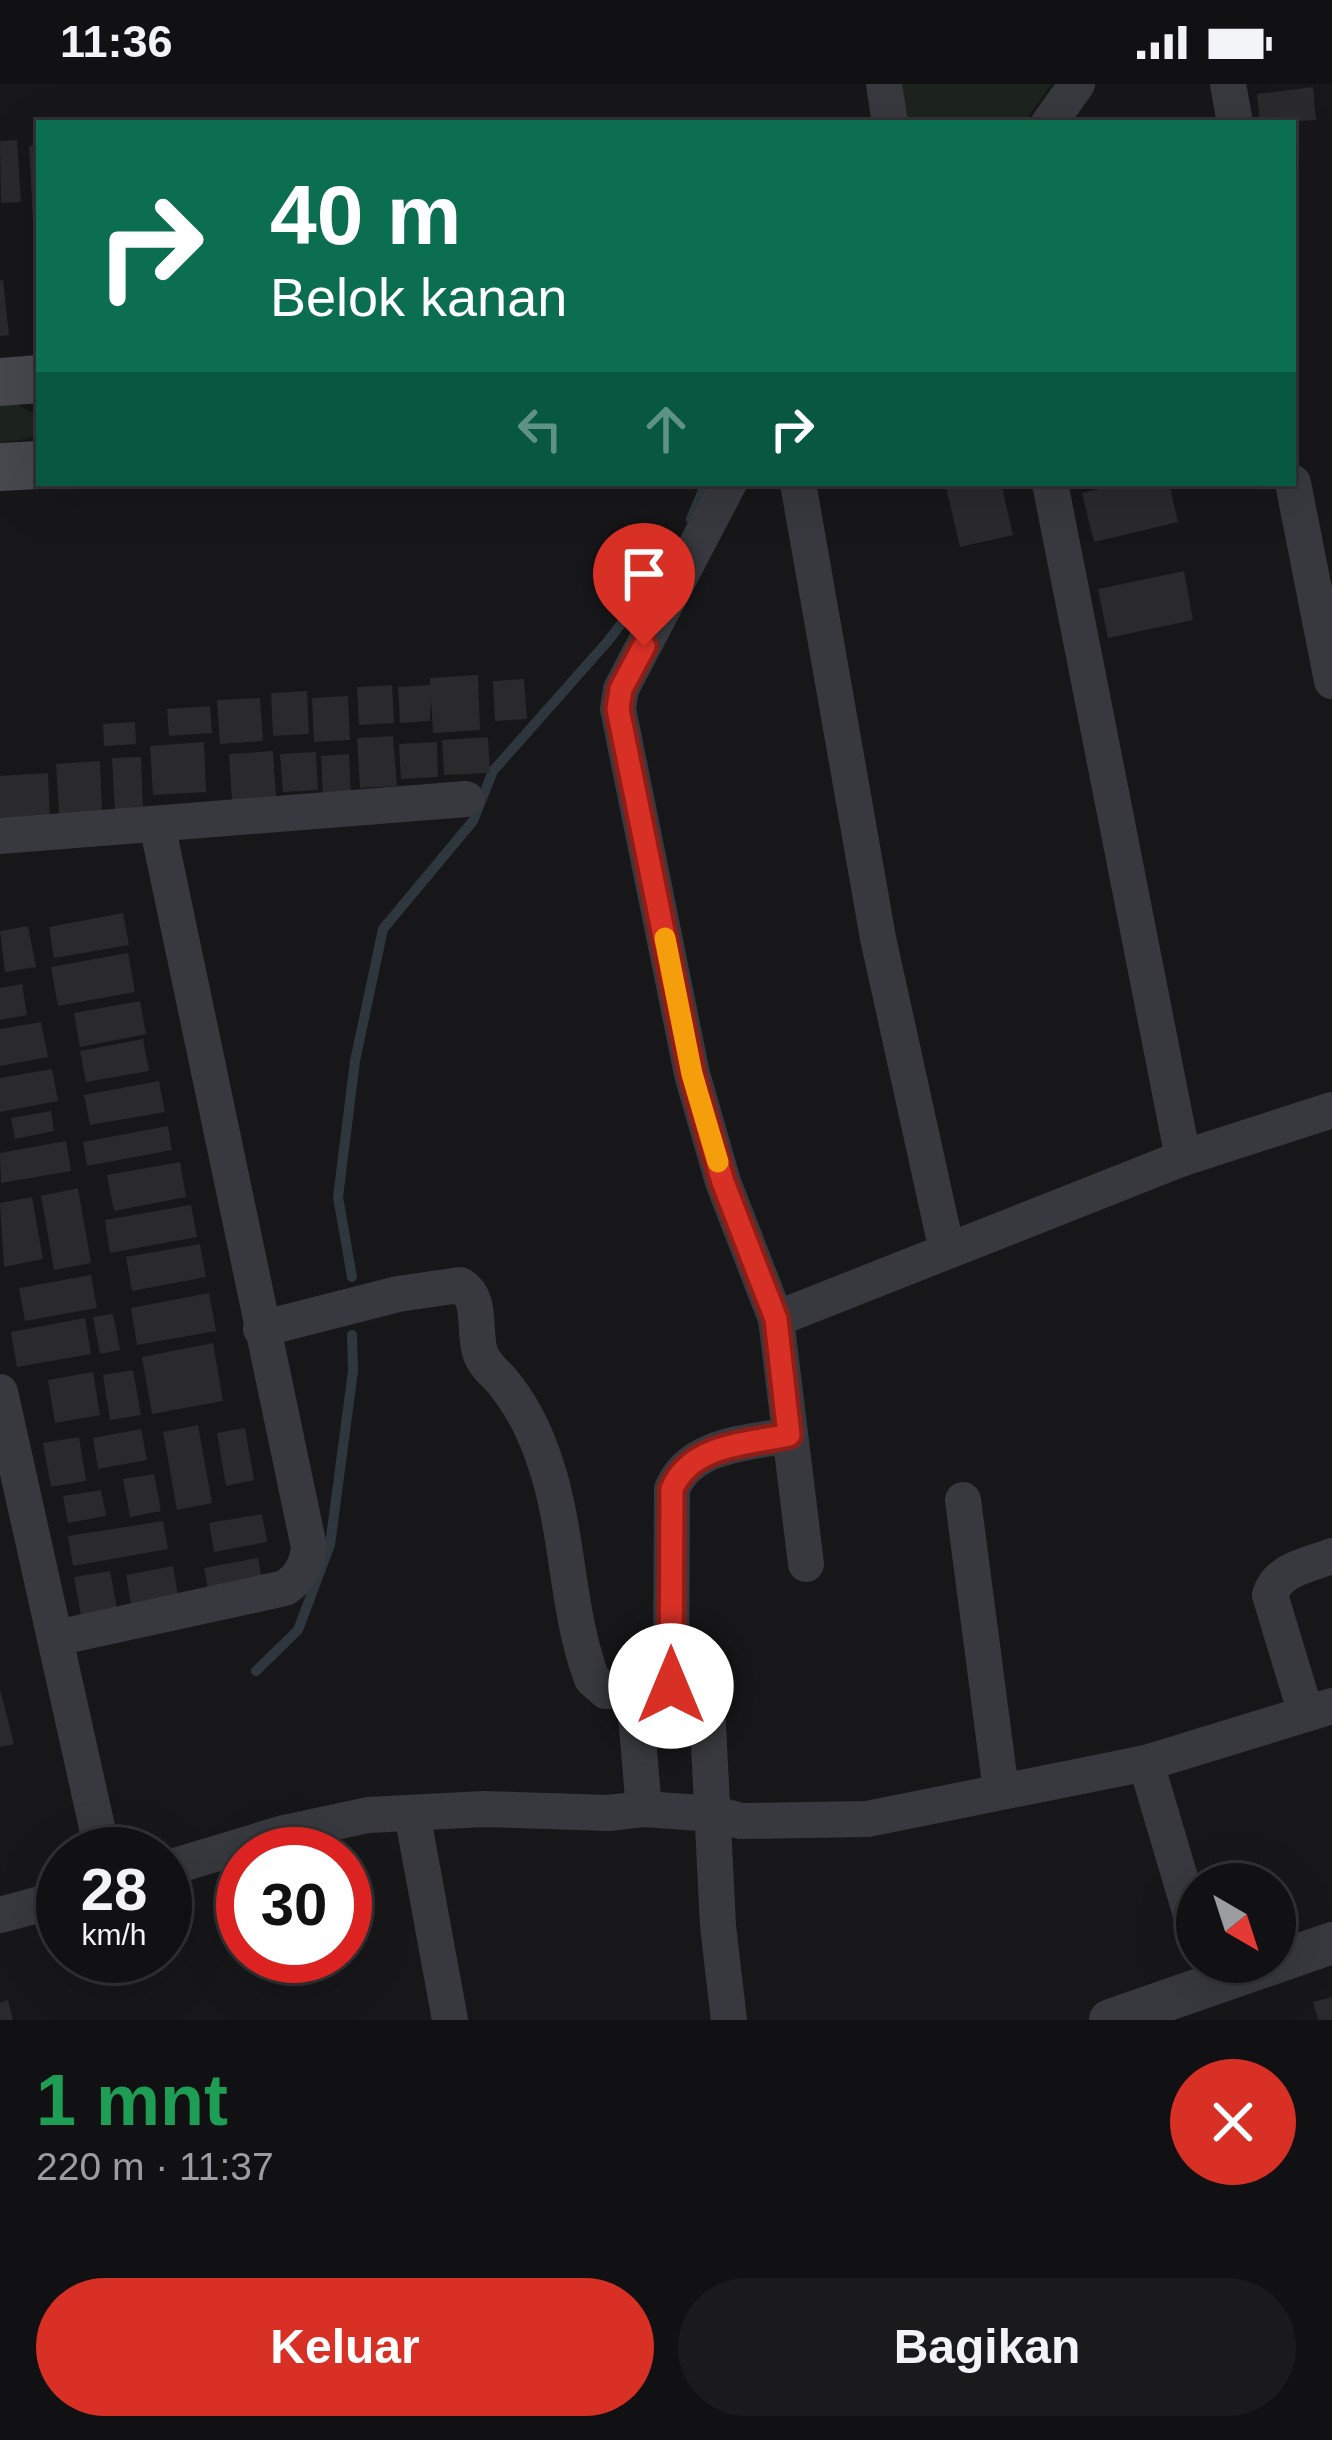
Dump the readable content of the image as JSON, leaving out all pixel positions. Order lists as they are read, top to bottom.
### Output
{
  "north": "bottom right",
  "page": {
    "status": "11:36",
    "turn": ["40 m", "Belok kanan"],
    "speed": "28 km/h",
    "limit": "30",
    "heading": ["1 mnt", "220 m · 11:37"],
    "buttons": ["Keluar", "Bagikan"]
  }
}
